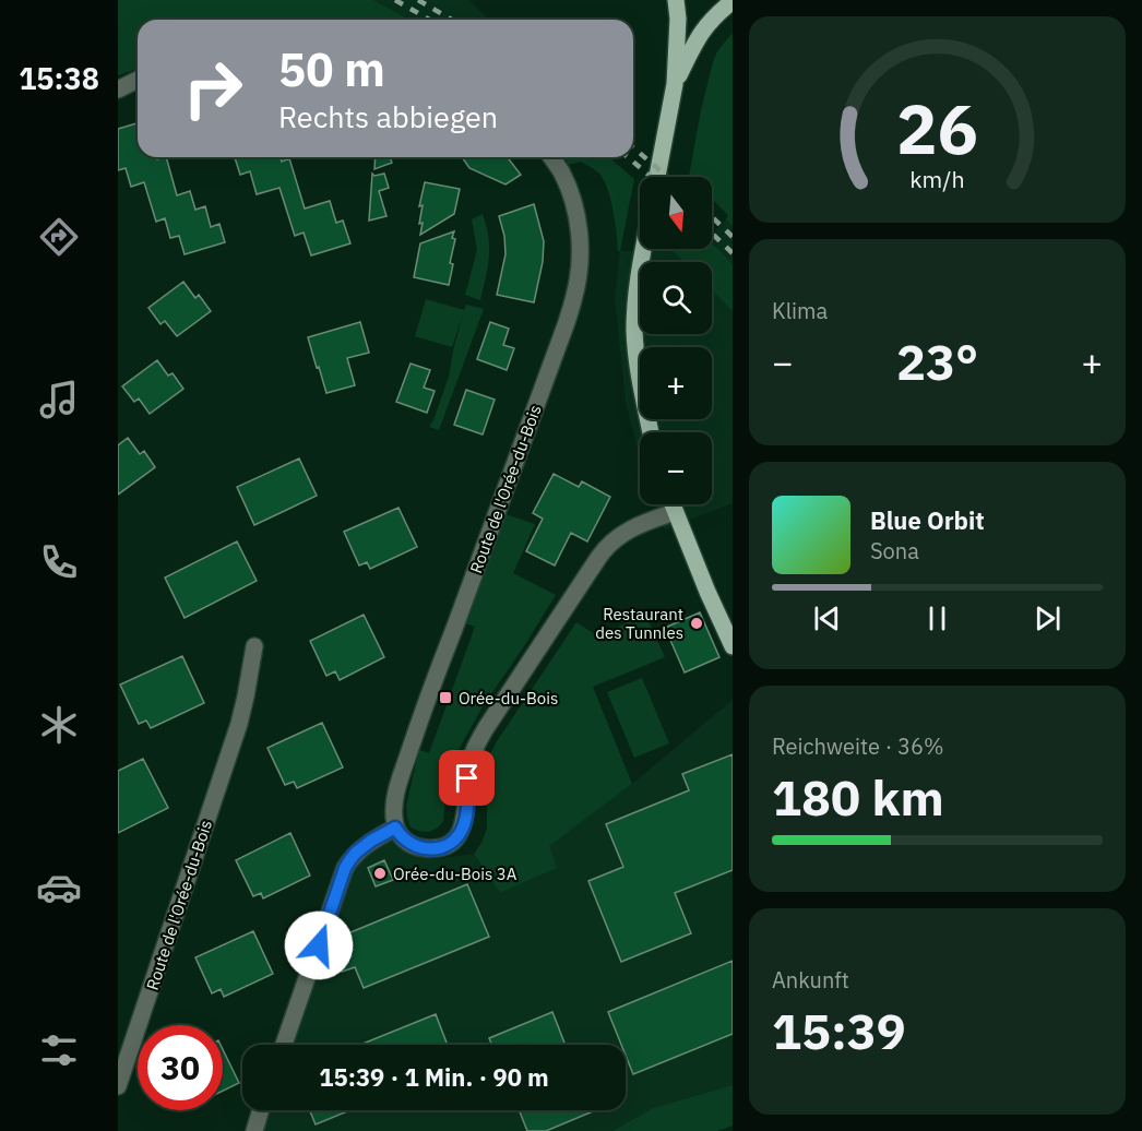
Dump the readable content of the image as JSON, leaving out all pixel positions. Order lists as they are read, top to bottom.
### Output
{
  "streets": {
    "street": ["Route de l'Orée-du-Bois"]
  },
  "places": {
    "other": ["Restaurant des Tunnles", "Orée-du-Bois 3A"],
    "transit": ["Orée-du-Bois"]
  },
  "north": "bottom",
  "page": {
    "tabs": "15:38",
    "turn": ["50 m", "Rechts abbiegen"],
    "map_buttons": ["+", "−"],
    "tile": [
      "Klima",
      ["Reichweite · 36%", "180 km"],
      ["Ankunft", "15:39"]
    ],
    "heat": ["−", "23°", "+"],
    "song": ["Blue Orbit", "Sona"],
    "limit": "30",
    "trip": "15:39 · 1 Min. · 90 m",
    "gauge": ["26", "km/h"]
  }
}
